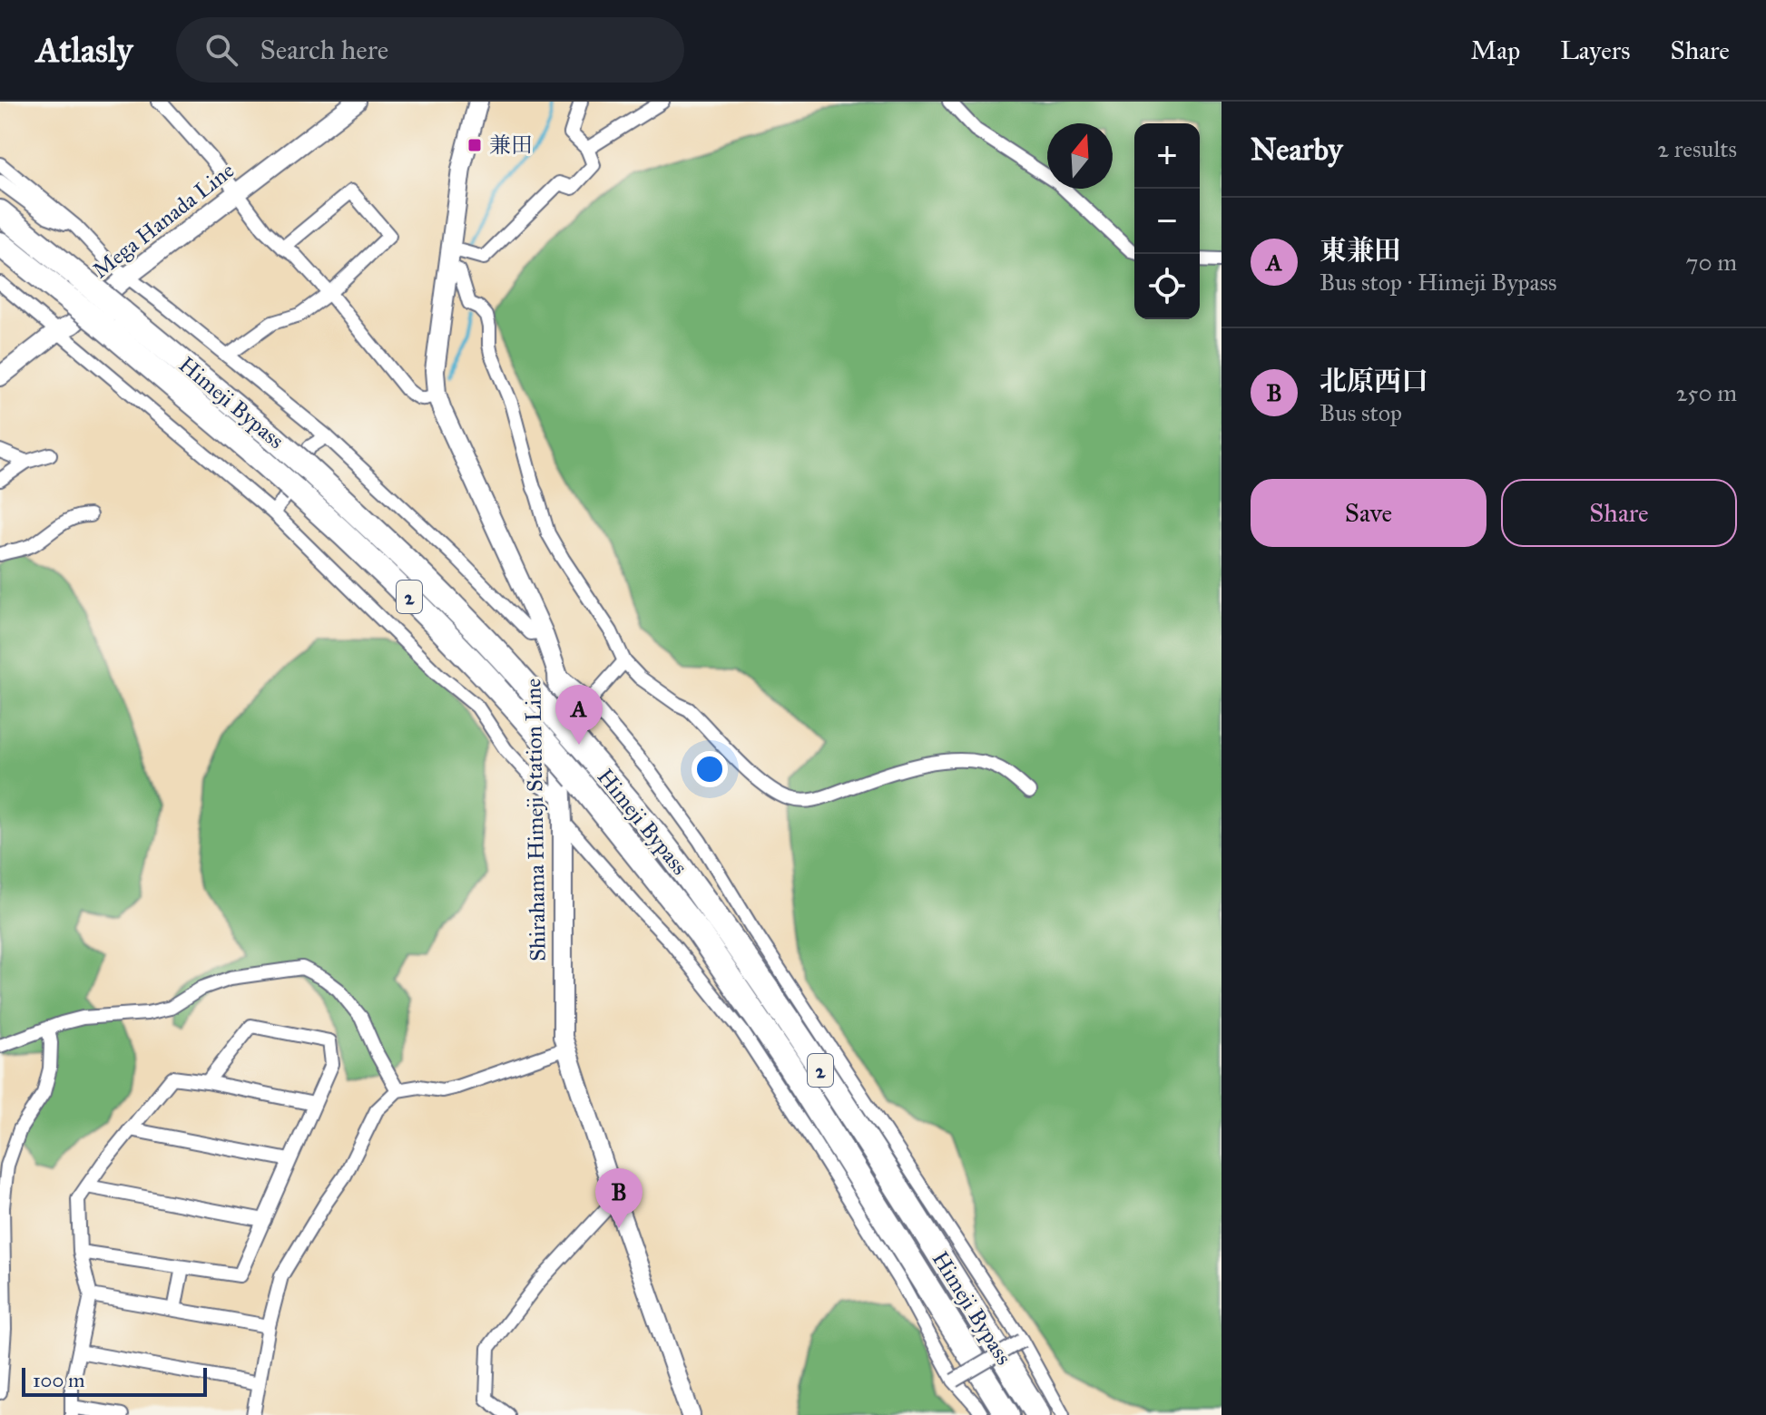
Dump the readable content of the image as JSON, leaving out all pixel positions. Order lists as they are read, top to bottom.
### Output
{
  "streets": {
    "highway": ["Himeji Bypass", "2"],
    "main road": ["Mega Hanada Line", "Shirahama Himeji Station Line"]
  },
  "places": {
    "transit": ["兼田"]
  },
  "scale_bar": "100 m",
  "north": "top",
  "page": {
    "header": "Atlasly",
    "search": "Search here",
    "nav": ["Map", "Layers", "Share"],
    "heading": ["Nearby", "2 results"],
    "map_buttons": ["+", "−"],
    "list": [
      {
        "mark": "A",
        "name": "東兼田",
        "note": "Bus stop · Himeji Bypass",
        "value": "70 m"
      },
      {
        "mark": "B",
        "name": "北原西口",
        "note": "Bus stop",
        "value": "250 m"
      }
    ],
    "buttons": ["Save", "Share"],
    "pins": ["A", "B"],
    "scale": "100 m"
  }
}
